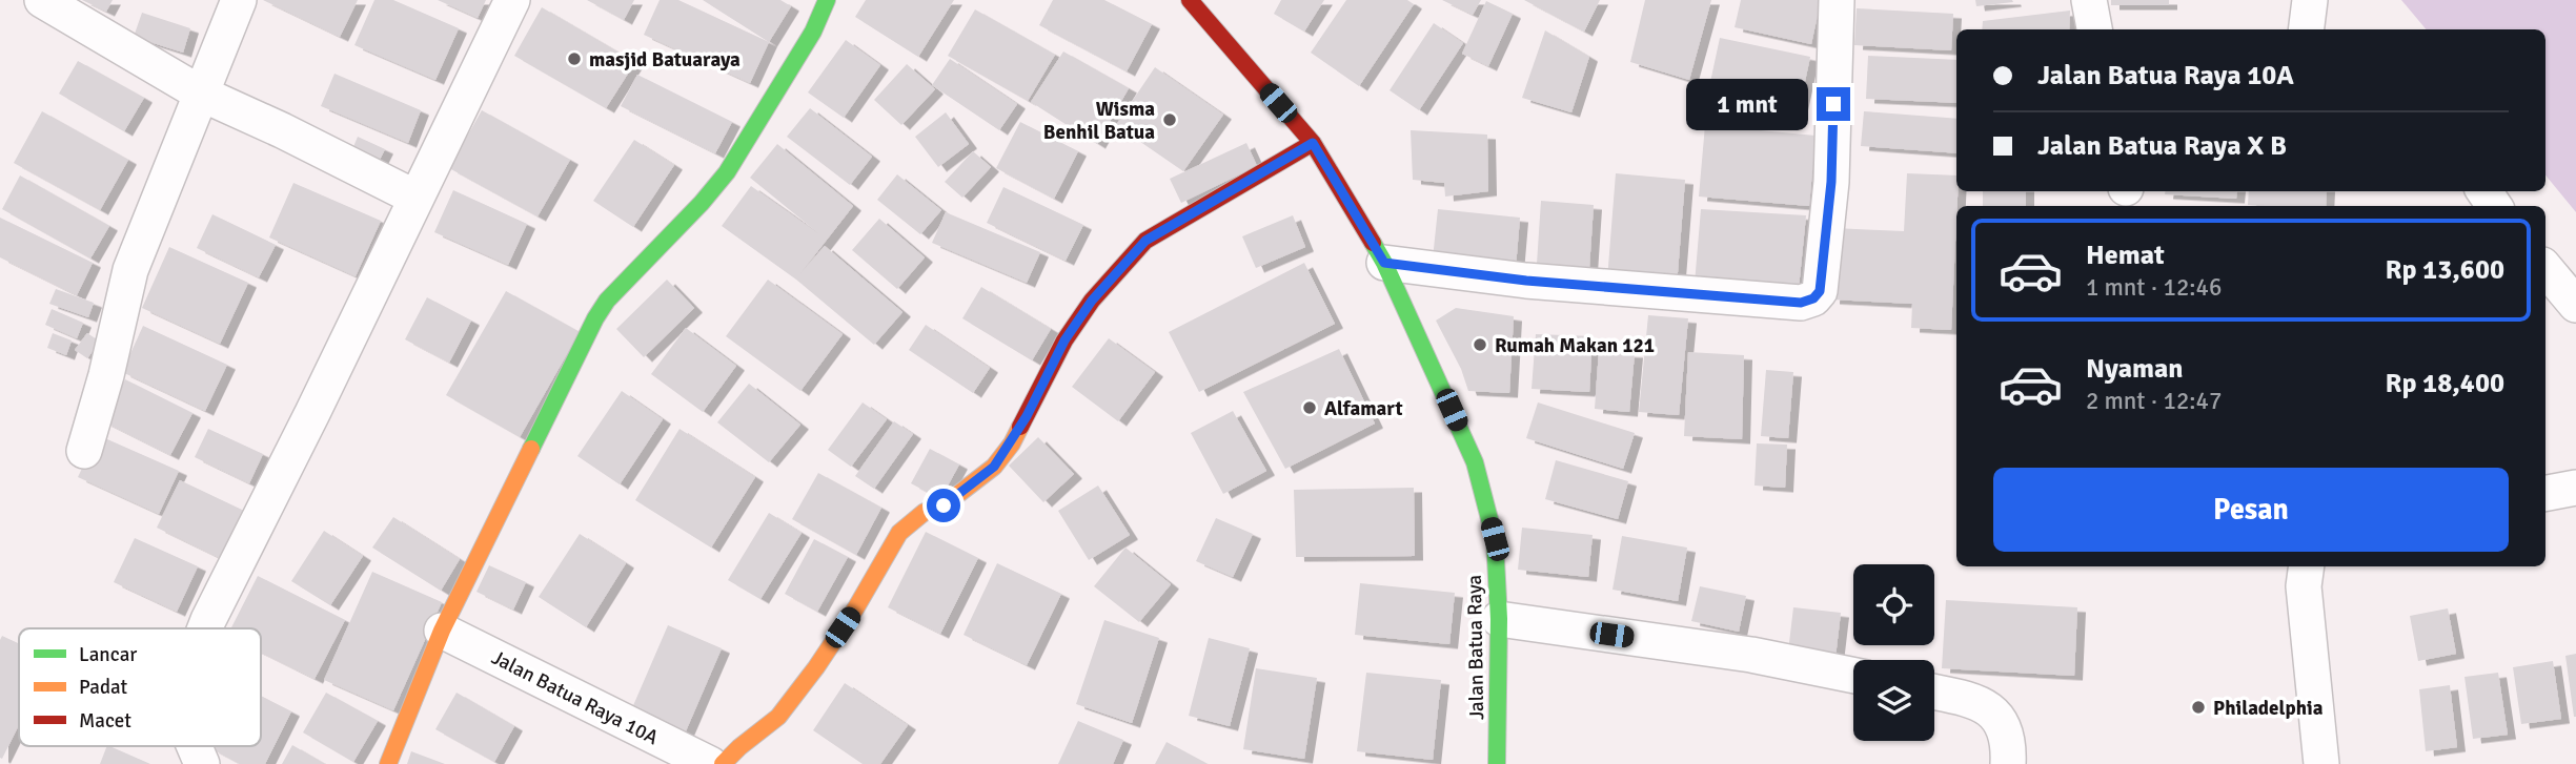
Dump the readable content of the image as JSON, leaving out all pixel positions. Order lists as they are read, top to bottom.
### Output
{
  "streets": {
    "street": ["Jalan Batua Raya", "Jalan Batua Raya 10A"]
  },
  "places": [
    "masjid Batuaraya",
    "Wisma Benhil Batua",
    "Rumah Makan 121",
    "Alfamart",
    "Philadelphia"
  ],
  "legend": ["Lancar", "Padat", "Macet"],
  "page": {
    "banner": ["Jalan Batua Raya 10A", "Jalan Batua Raya X B"],
    "bubble": "1 mnt",
    "list": [
      {
        "name": "Hemat",
        "note": "1 mnt · 12:46",
        "value": "Rp 13,600"
      },
      {
        "name": "Nyaman",
        "note": "2 mnt · 12:47",
        "value": "Rp 18,400"
      }
    ],
    "buttons": "Pesan"
  }
}
